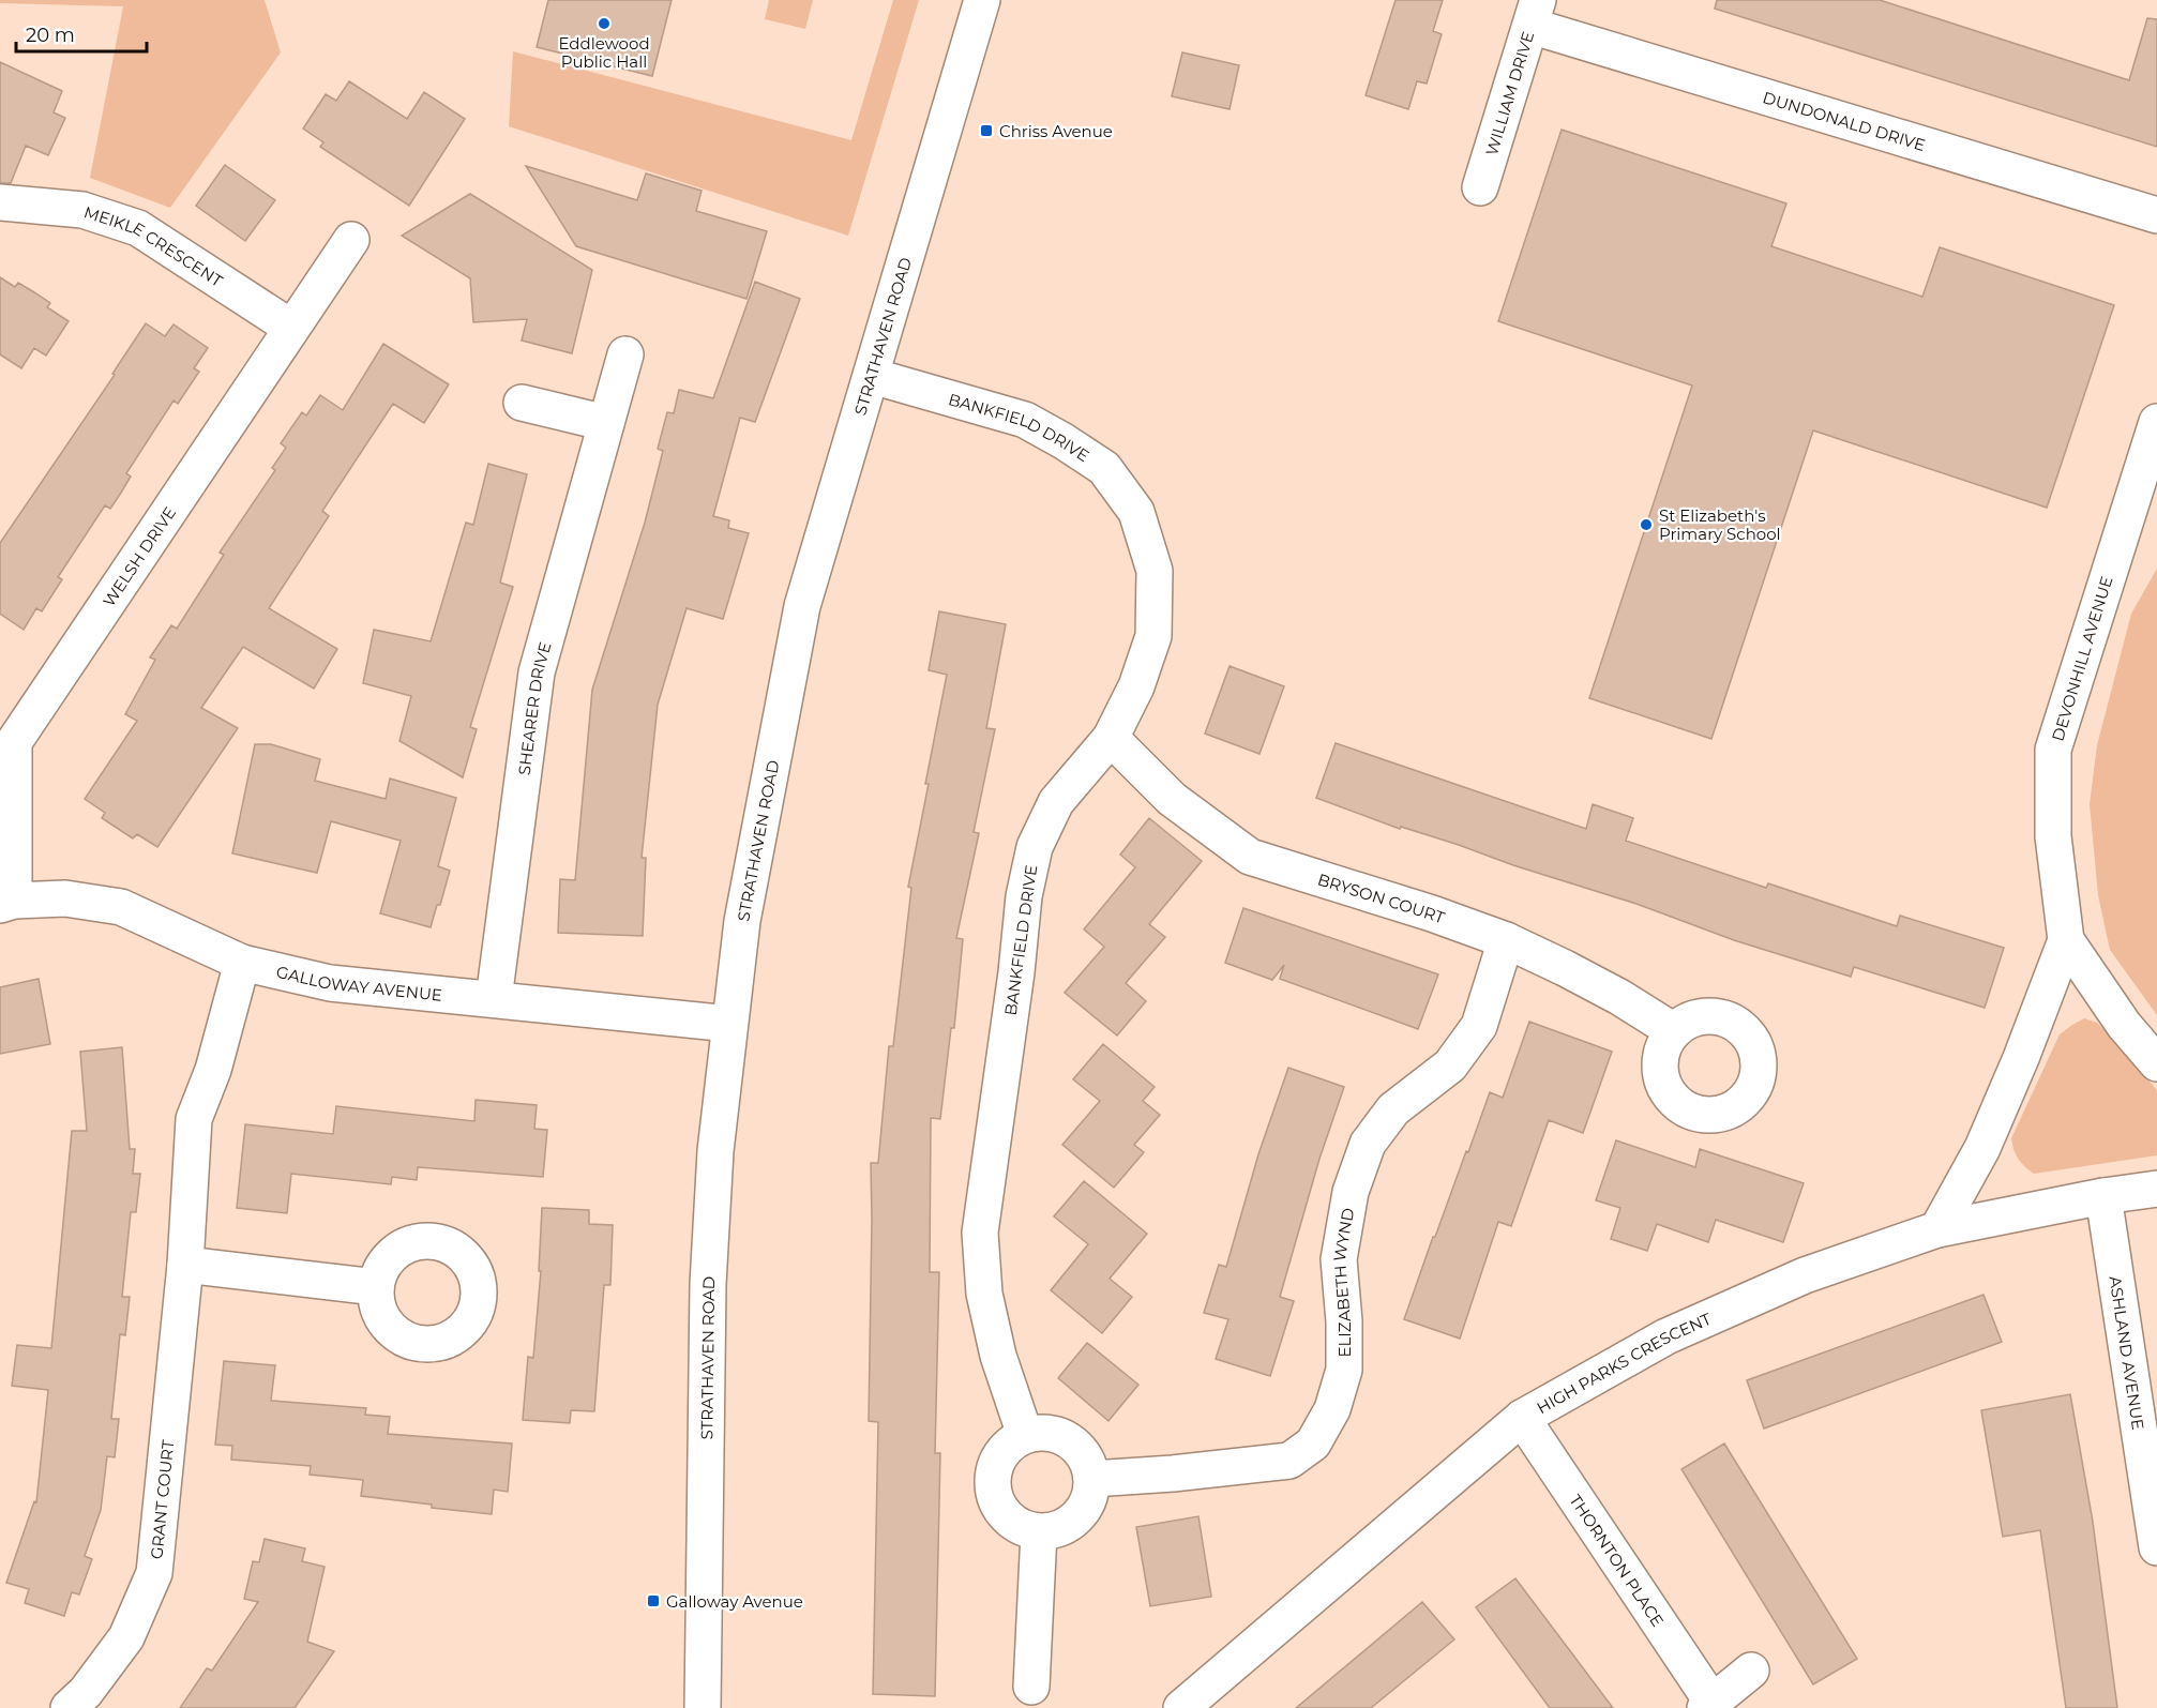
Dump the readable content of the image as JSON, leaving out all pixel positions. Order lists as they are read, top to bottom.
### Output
{
  "streets": {
    "street": [
      "WILLIAM DRIVE",
      "DUNDONALD DRIVE",
      "MEIKLE CRESCENT",
      "STRATHAVEN ROAD",
      "BANKFIELD DRIVE",
      "WELSH DRIVE",
      "DEVONHILL AVENUE",
      "SHEARER DRIVE",
      "BRYSON COURT",
      "GALLOWAY AVENUE",
      "ELIZABETH WYND",
      "ASHLAND AVENUE",
      "HIGH PARKS CRESCENT",
      "GRANT COURT",
      "THORNTON PLACE"
    ]
  },
  "crossings": [
    ["WILLIAM DRIVE", "DUNDONALD DRIVE"],
    ["MEIKLE CRESCENT", "WELSH DRIVE"],
    ["STRATHAVEN ROAD", "BANKFIELD DRIVE"],
    ["STRATHAVEN ROAD", "GALLOWAY AVENUE"],
    ["BANKFIELD DRIVE", "BRYSON COURT"],
    ["BANKFIELD DRIVE", "ELIZABETH WYND"],
    ["WELSH DRIVE", "GALLOWAY AVENUE"],
    ["DEVONHILL AVENUE", "HIGH PARKS CRESCENT"],
    ["SHEARER DRIVE", "GALLOWAY AVENUE"],
    ["BRYSON COURT", "ELIZABETH WYND"],
    ["GALLOWAY AVENUE", "GRANT COURT"],
    ["ASHLAND AVENUE", "HIGH PARKS CRESCENT"],
    ["HIGH PARKS CRESCENT", "THORNTON PLACE"]
  ],
  "places": {
    "other": ["Eddlewood Public Hall", "St Elizabeth's Primary School"],
    "transit": ["Chriss Avenue", "Galloway Avenue"]
  },
  "scale_bar": "20 m"
}
